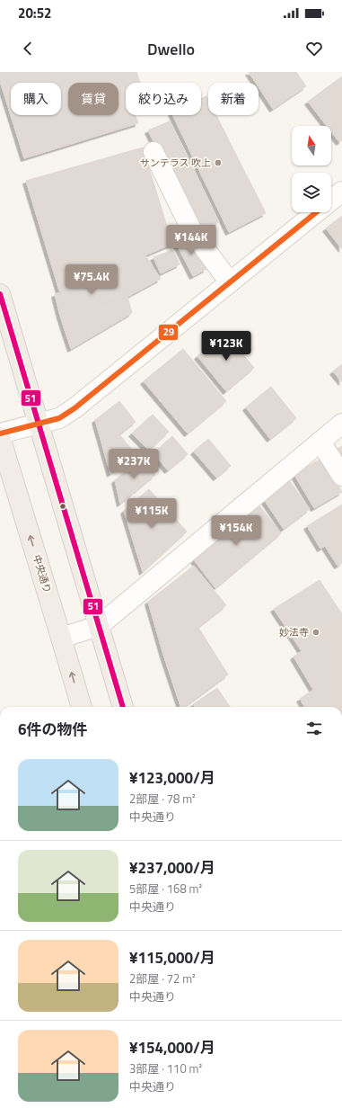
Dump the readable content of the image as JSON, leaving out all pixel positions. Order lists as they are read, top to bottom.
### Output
{
  "streets": {
    "highway": ["中央通り"]
  },
  "places": ["サンテラス 吹上", "妙法寺"],
  "lines": ["transit line 29", "transit line 51"],
  "north": "top",
  "page": {
    "status": "20:52",
    "header": "Dwello",
    "chip": [
      "購入",
      "賃貸",
      "絞り込み",
      "新着"
    ],
    "price": [
      "¥144K",
      "¥75.4K",
      "¥123K",
      "¥237K",
      "¥115K",
      "¥154K"
    ],
    "heading": "6件の物件",
    "list": [
      {
        "name": "¥123,000/月",
        "note": "2部屋 · 78 m² · 中央通り"
      },
      {
        "name": "¥237,000/月",
        "note": "5部屋 · 168 m² · 中央通り"
      },
      {
        "name": "¥115,000/月",
        "note": "2部屋 · 72 m² · 中央通り"
      },
      {
        "name": "¥154,000/月",
        "note": "3部屋 · 110 m² · 中央通り"
      }
    ]
  }
}
